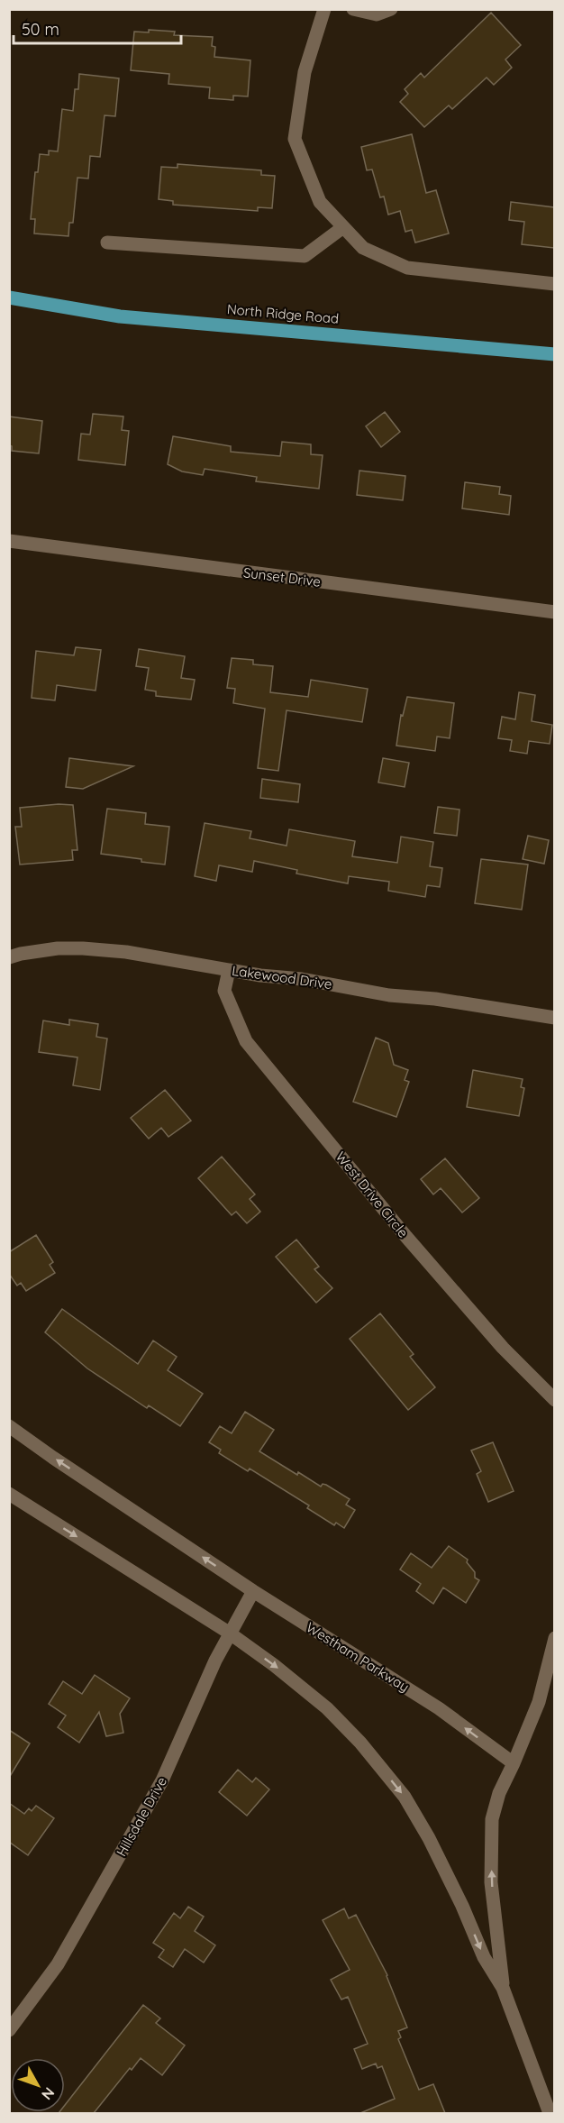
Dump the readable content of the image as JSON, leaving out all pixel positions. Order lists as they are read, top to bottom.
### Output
{
  "streets": {
    "main road": ["North Ridge Road"],
    "street": [
      "Sunset Drive",
      "Lakewood Drive",
      "West Drive Circle",
      "Westham Parkway",
      "Hillsdale Drive"
    ]
  },
  "crossings": [
    ["Lakewood Drive", "West Drive Circle"],
    ["Westham Parkway", "Hillsdale Drive"]
  ],
  "scale_bar": "50 m",
  "north": "bottom right"
}
